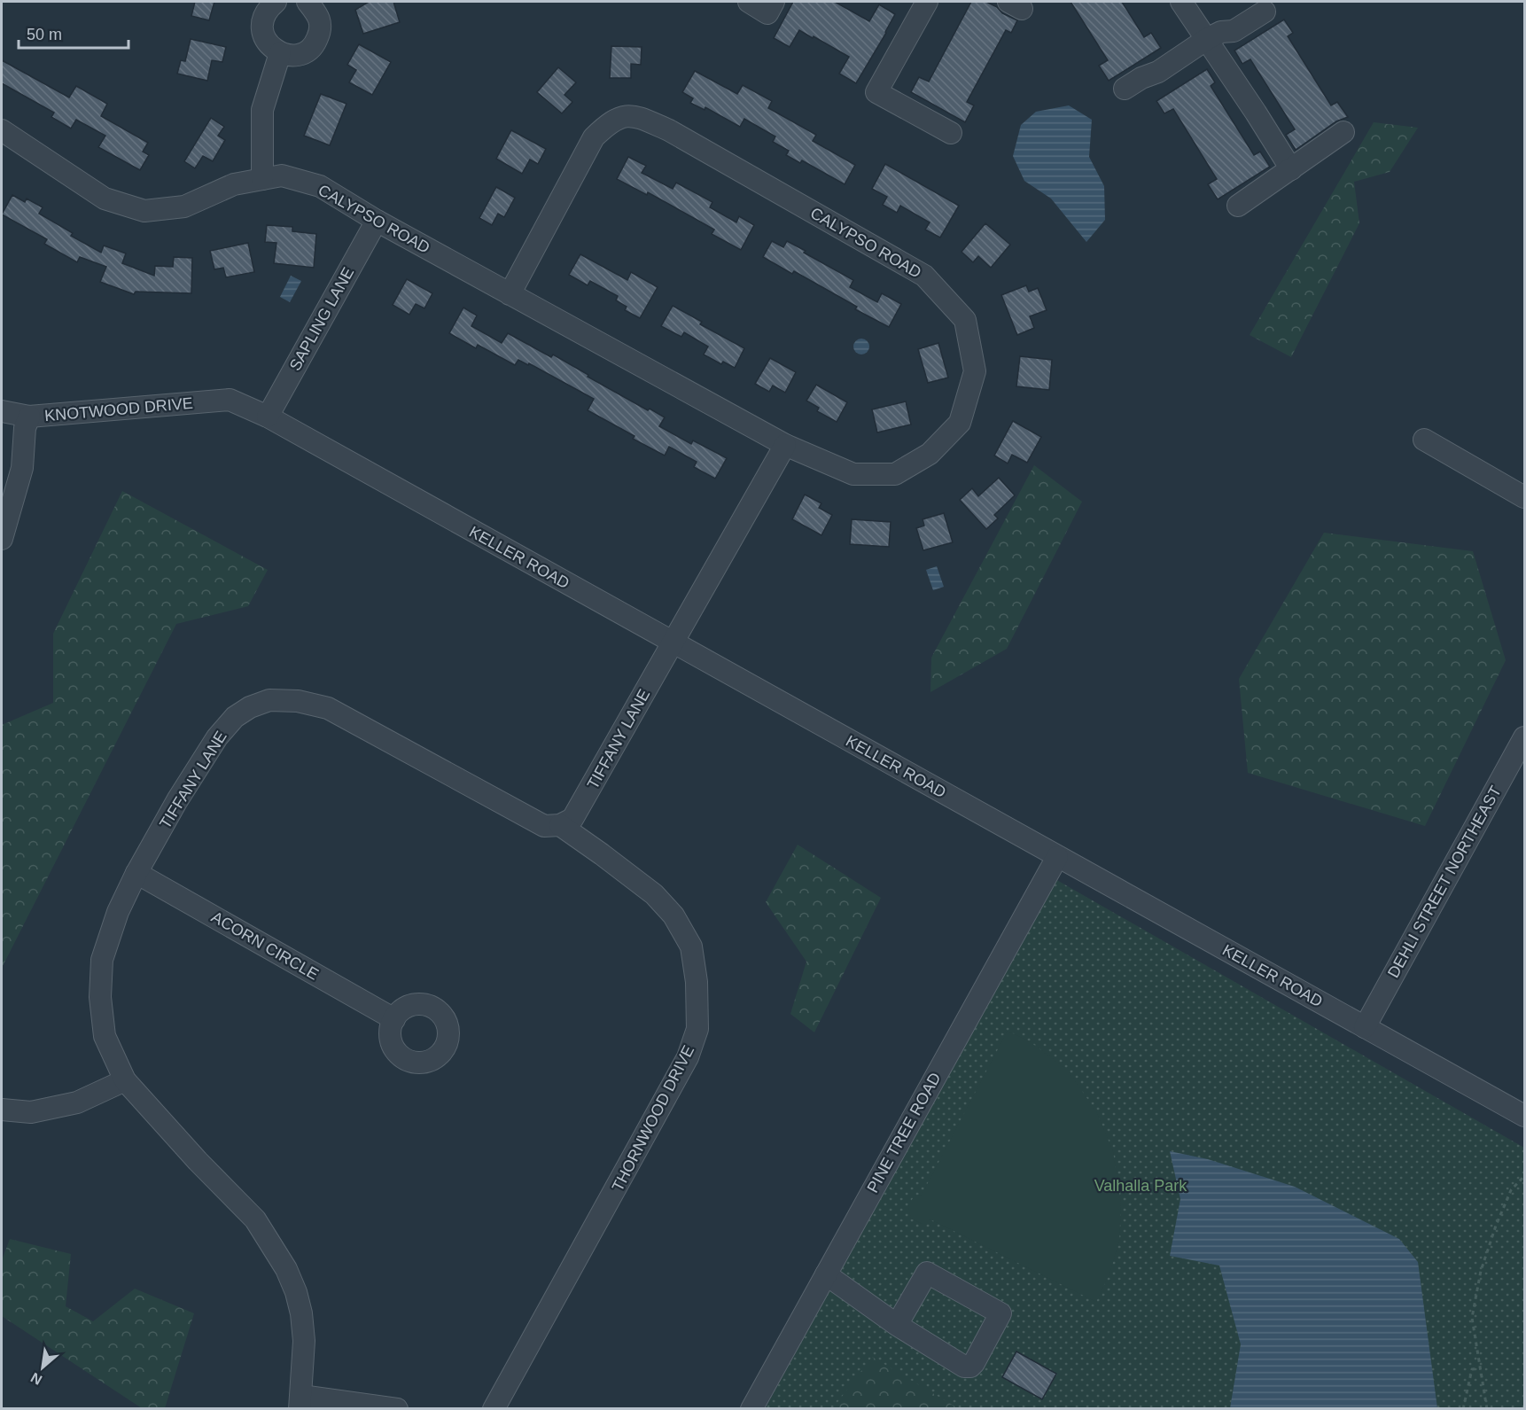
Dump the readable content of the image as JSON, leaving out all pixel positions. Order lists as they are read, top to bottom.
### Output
{
  "streets": {
    "street": [
      "CALYPSO ROAD",
      "SAPLING LANE",
      "KNOTWOOD DRIVE",
      "KELLER ROAD",
      "TIFFANY LANE",
      "DEHLI STREET NORTHEAST",
      "ACORN CIRCLE",
      "THORNWOOD DRIVE",
      "PINE TREE ROAD"
    ]
  },
  "crossings": [
    ["CALYPSO ROAD", "SAPLING LANE"],
    ["CALYPSO ROAD", "TIFFANY LANE"],
    ["SAPLING LANE", "KNOTWOOD DRIVE"],
    ["SAPLING LANE", "KELLER ROAD"],
    ["KNOTWOOD DRIVE", "KELLER ROAD"],
    ["KELLER ROAD", "TIFFANY LANE"],
    ["KELLER ROAD", "DEHLI STREET NORTHEAST"],
    ["KELLER ROAD", "PINE TREE ROAD"],
    ["TIFFANY LANE", "ACORN CIRCLE"],
    ["TIFFANY LANE", "THORNWOOD DRIVE"]
  ],
  "parks": ["Valhalla Park"],
  "scale_bar": "50 m",
  "north": "bottom left"
}
